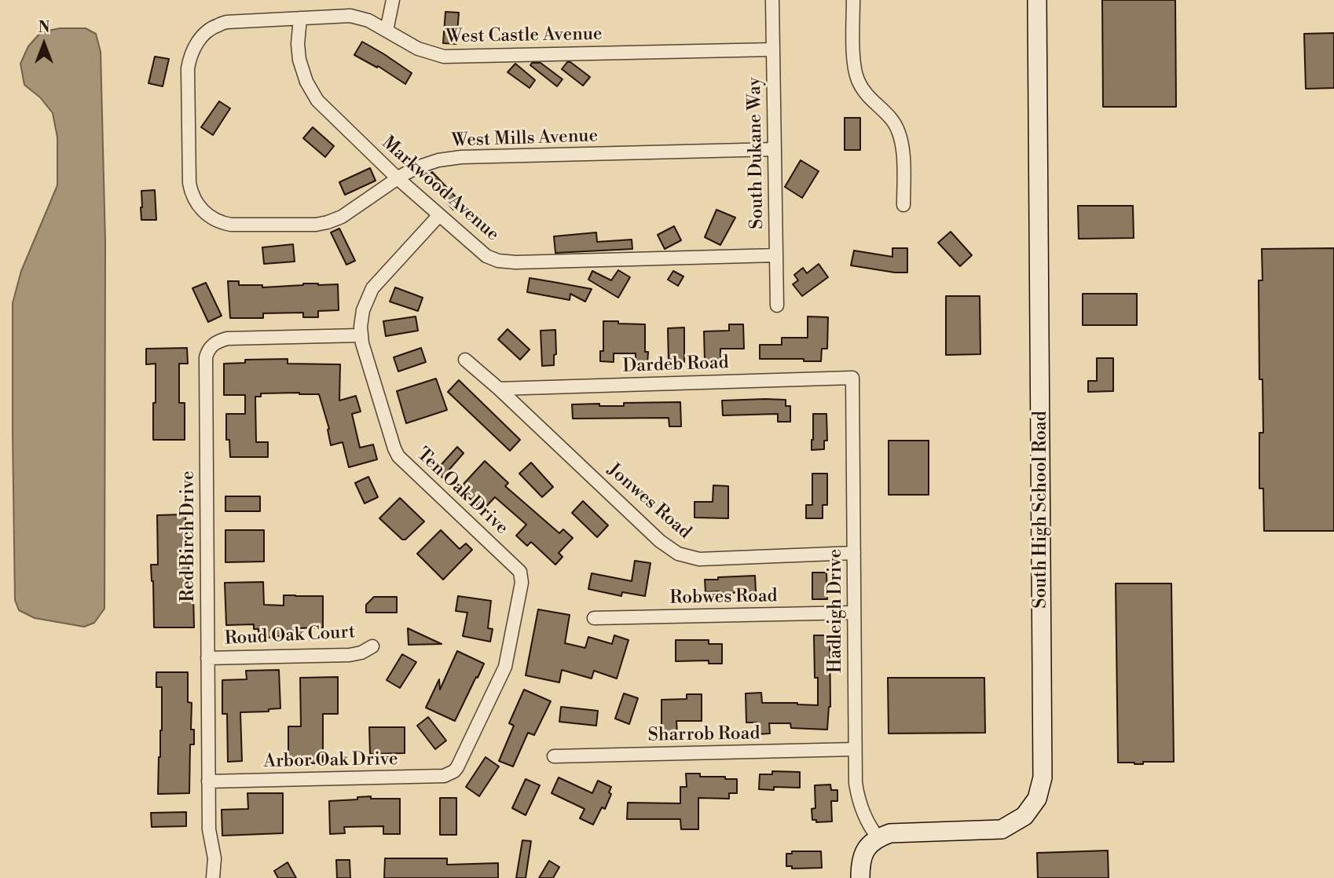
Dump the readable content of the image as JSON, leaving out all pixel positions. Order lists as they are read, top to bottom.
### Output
{
  "streets": {
    "street": [
      "West Castle Avenue",
      "West Mills Avenue",
      "South Dukane Way",
      "Markwood Avenue",
      "Dardeb Road",
      "Ten Oak Drive",
      "Jonwes Road",
      "South High School Road",
      "Red Birch Drive",
      "Robwes Road",
      "Hadleigh Drive",
      "Roud Oak Court",
      "Sharrob Road",
      "Arbor Oak Drive"
    ]
  },
  "crossings": [
    ["West Castle Avenue", "West Mills Avenue"],
    ["West Castle Avenue", "South Dukane Way"],
    ["West Castle Avenue", "Markwood Avenue"],
    ["West Mills Avenue", "South Dukane Way"],
    ["West Mills Avenue", "Markwood Avenue"],
    ["South Dukane Way", "Markwood Avenue"],
    ["Markwood Avenue", "Ten Oak Drive"],
    ["Dardeb Road", "Jonwes Road"],
    ["Dardeb Road", "Hadleigh Drive"],
    ["Ten Oak Drive", "Red Birch Drive"],
    ["Ten Oak Drive", "Arbor Oak Drive"],
    ["Jonwes Road", "Hadleigh Drive"],
    ["South High School Road", "Hadleigh Drive"],
    ["Red Birch Drive", "Roud Oak Court"],
    ["Red Birch Drive", "Arbor Oak Drive"],
    ["Robwes Road", "Hadleigh Drive"],
    ["Hadleigh Drive", "Sharrob Road"]
  ],
  "north": "top"
}
